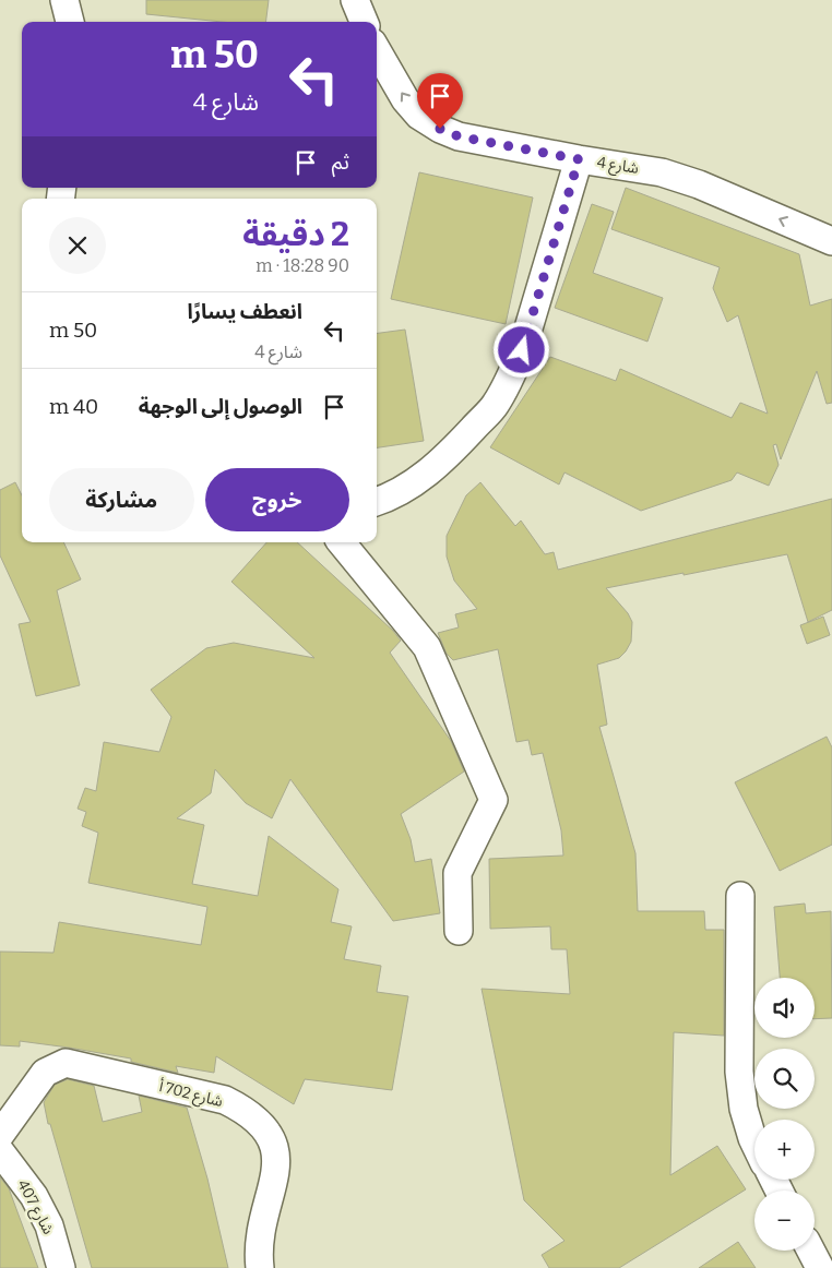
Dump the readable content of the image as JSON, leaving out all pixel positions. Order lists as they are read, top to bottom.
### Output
{
  "streets": {
    "street": ["شارع 4", "شارع 702 أ", "شارع 407"]
  },
  "one_way": ["شارع 4"],
  "page": {
    "turn": ["50 m", "شارع 4"],
    "then": "ثم",
    "heading": ["2 دقيقة", "90 m · 18:28"],
    "list": [
      {
        "name": "انعطف يسارًا",
        "note": "شارع 4",
        "value": "50 m"
      },
      {
        "name": "الوصول إلى الوجهة",
        "value": "40 m"
      }
    ],
    "buttons": ["خروج", "مشاركة"],
    "map_buttons": ["+", "−"]
  }
}
